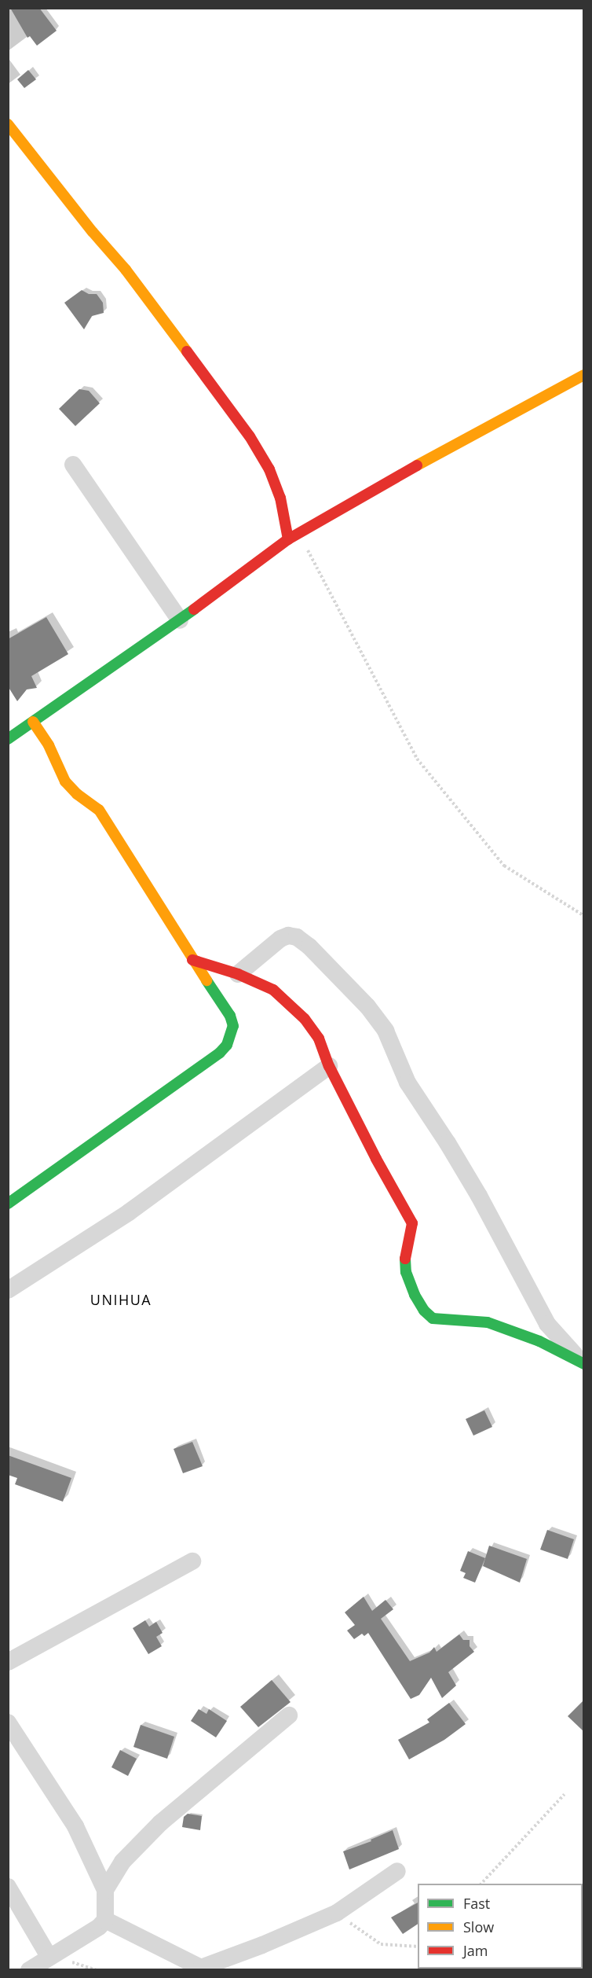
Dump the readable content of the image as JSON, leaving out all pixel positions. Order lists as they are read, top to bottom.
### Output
{
  "districts": ["UNIHUA"],
  "legend": ["Fast", "Slow", "Jam"]
}
